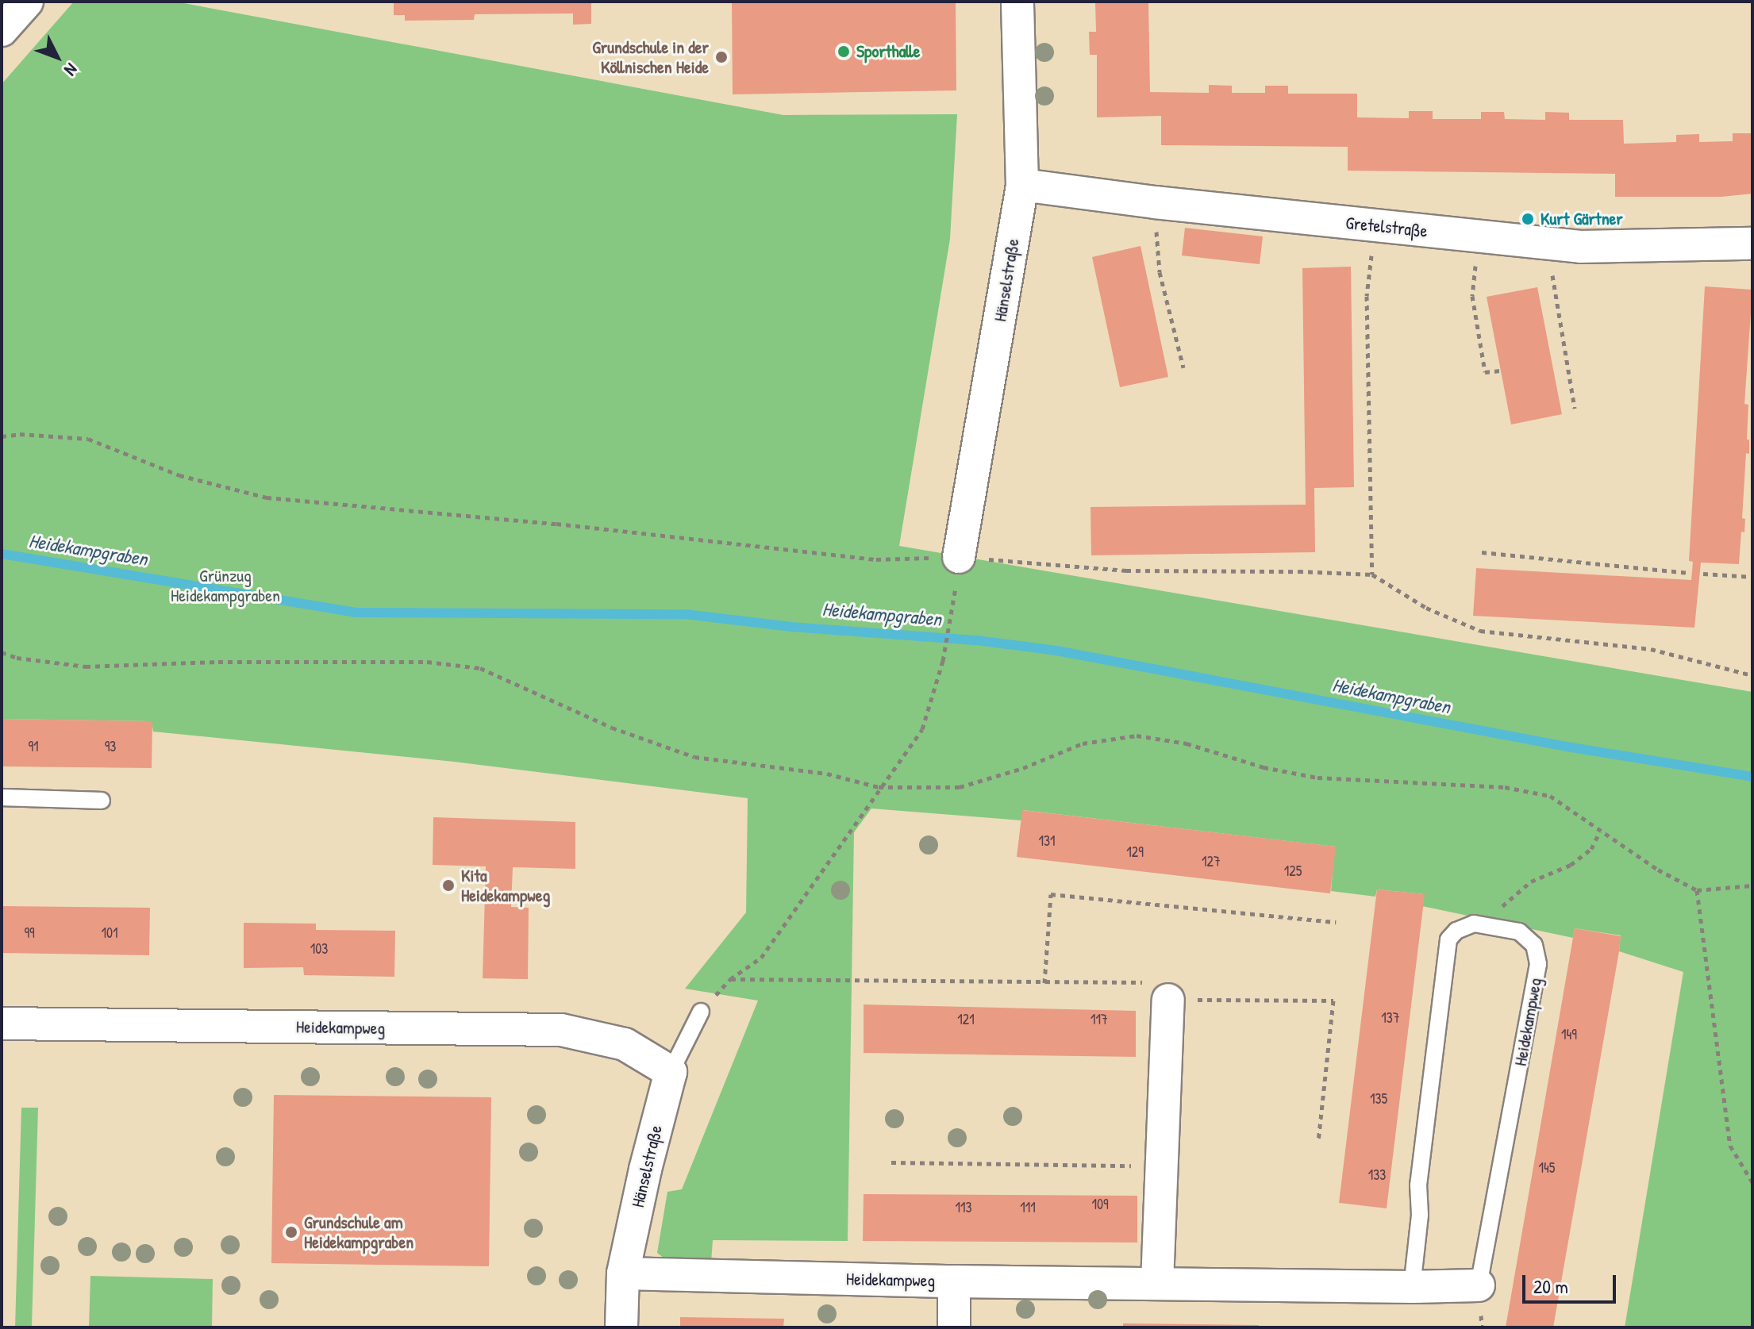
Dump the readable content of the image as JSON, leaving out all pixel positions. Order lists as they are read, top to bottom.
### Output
{
  "streets": {
    "street": ["Gretelstraße", "Hänselstraße", "Heidekampweg"]
  },
  "crossings": [
    ["Gretelstraße", "Hänselstraße"],
    ["Hänselstraße", "Heidekampweg"]
  ],
  "water": ["Heidekampgraben"],
  "parks": ["Grünzug Heidekampgraben"],
  "places": [
    "Sporthalle",
    "Grundschule in der Köllnischen Heide",
    "Kurt Gärtner",
    "Kita Heidekampweg",
    "Grundschule am Heidekampgraben"
  ],
  "house_numbers": [
    "91",
    "93",
    "131",
    "129",
    "127",
    "125",
    "99",
    "101",
    "103",
    "137",
    "121",
    "117",
    "149",
    "135",
    "145",
    "133",
    "109",
    "113",
    "111"
  ],
  "scale_bar": "20 m",
  "north": "bottom right"
}
